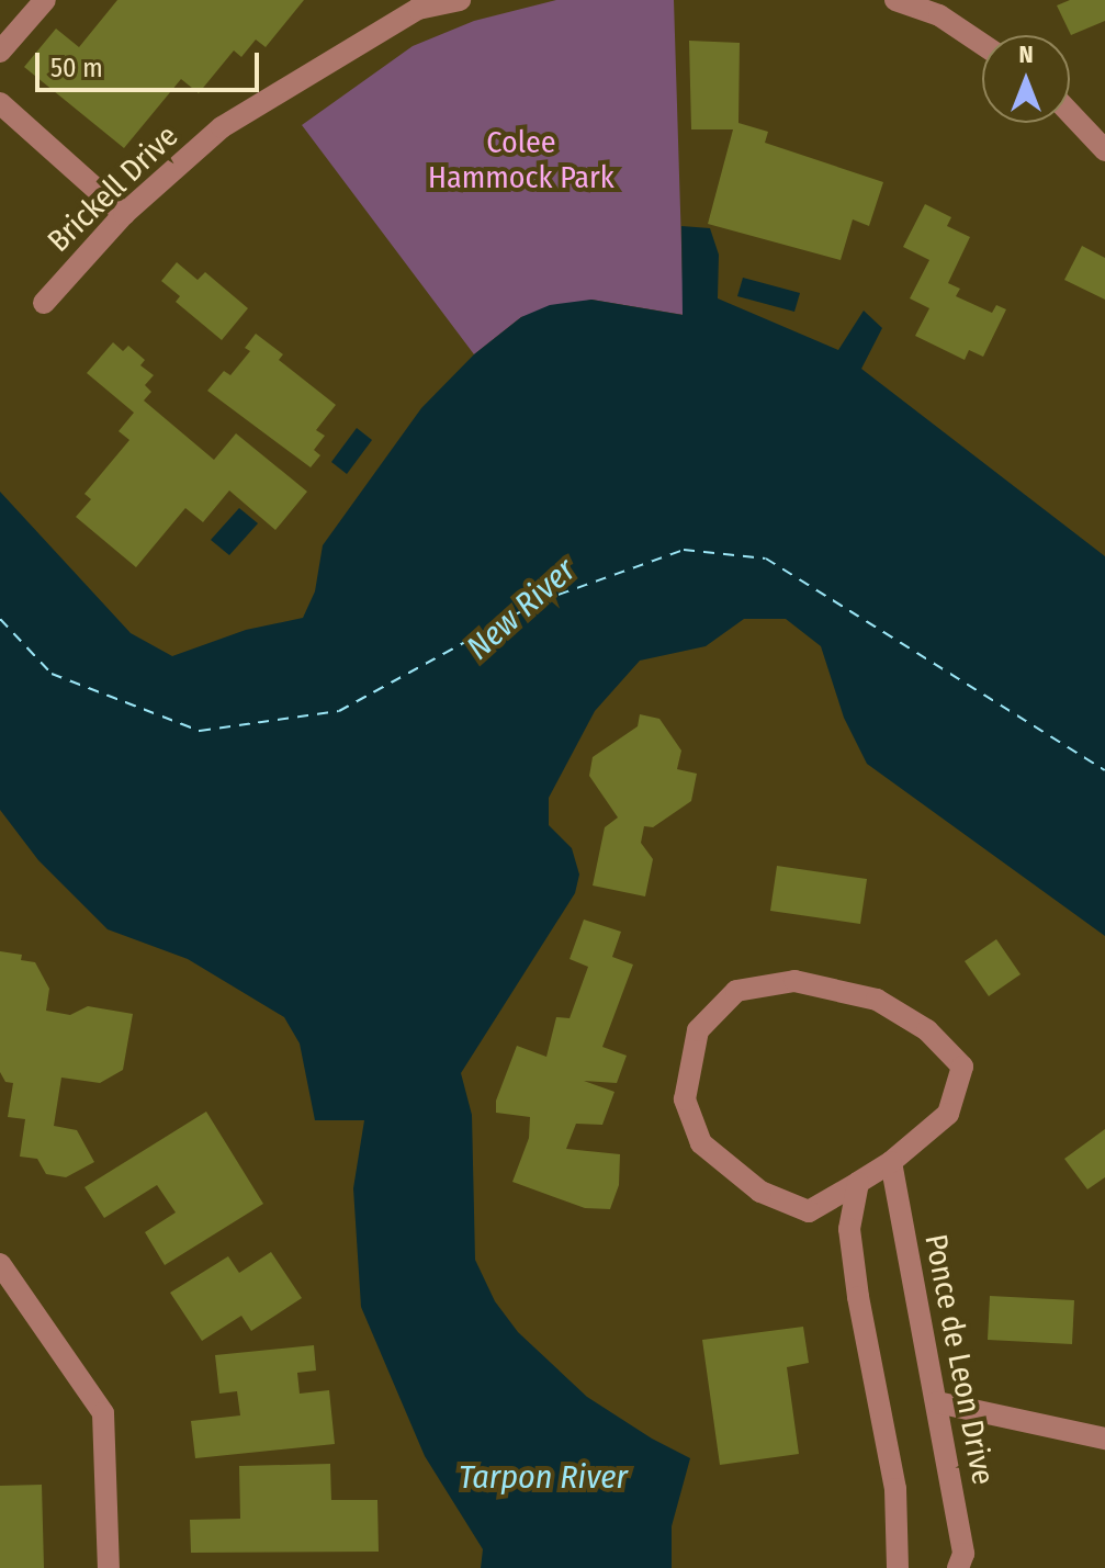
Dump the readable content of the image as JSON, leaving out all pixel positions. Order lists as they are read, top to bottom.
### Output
{
  "streets": {
    "street": ["Brickell Drive", "Ponce de Leon Drive"]
  },
  "water": ["New River", "Tarpon River"],
  "parks": ["Colee Hammock Park"],
  "scale_bar": "50 m",
  "north": "top"
}
